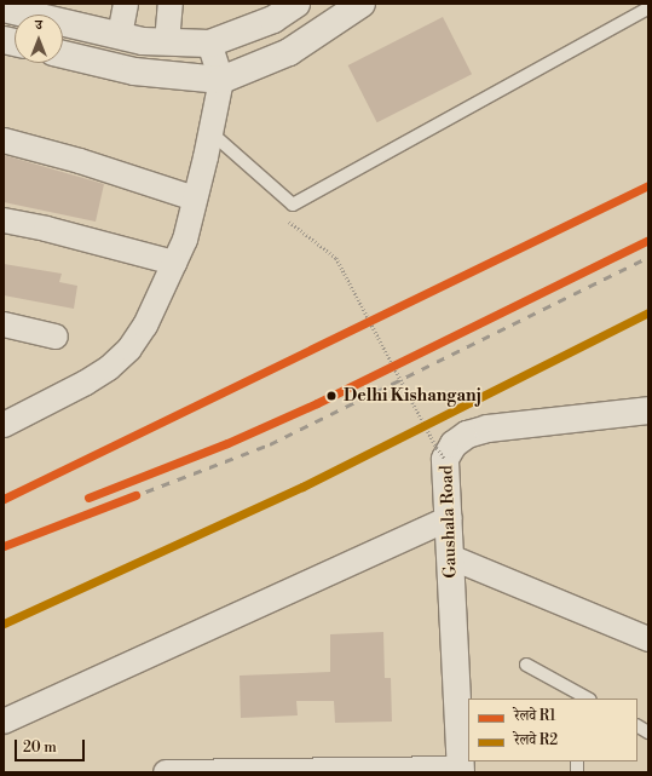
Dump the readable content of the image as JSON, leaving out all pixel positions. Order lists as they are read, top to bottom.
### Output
{
  "streets": {
    "street": ["Gaushala Road"]
  },
  "places": ["Delhi Kishanganj"],
  "lines": ["rail line R1", "rail line R2"],
  "legend": ["रेलवे R1", "रेलवे R2"],
  "scale_bar": "20 m",
  "north": "top"
}
